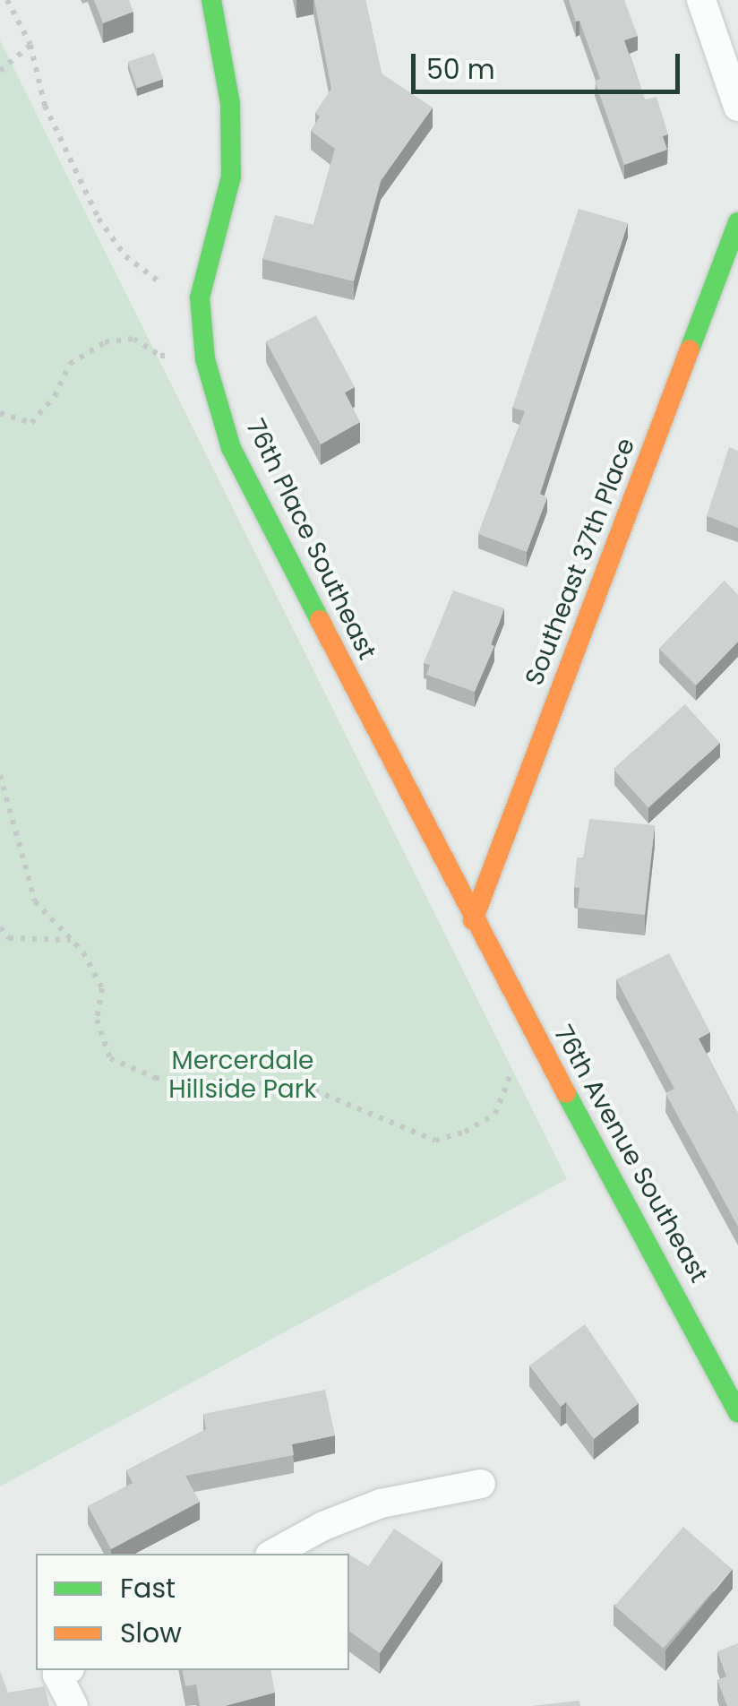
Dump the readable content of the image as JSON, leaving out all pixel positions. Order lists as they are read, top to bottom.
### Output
{
  "streets": {
    "street": ["76th Place Southeast", "Southeast 37th Place", "76th Avenue Southeast"]
  },
  "crossings": [
    ["76th Place Southeast", "Southeast 37th Place"],
    ["76th Place Southeast", "76th Avenue Southeast"],
    ["Southeast 37th Place", "76th Avenue Southeast"]
  ],
  "parks": ["Mercerdale Hillside Park"],
  "legend": ["Fast", "Slow"],
  "scale_bar": "50 m"
}
